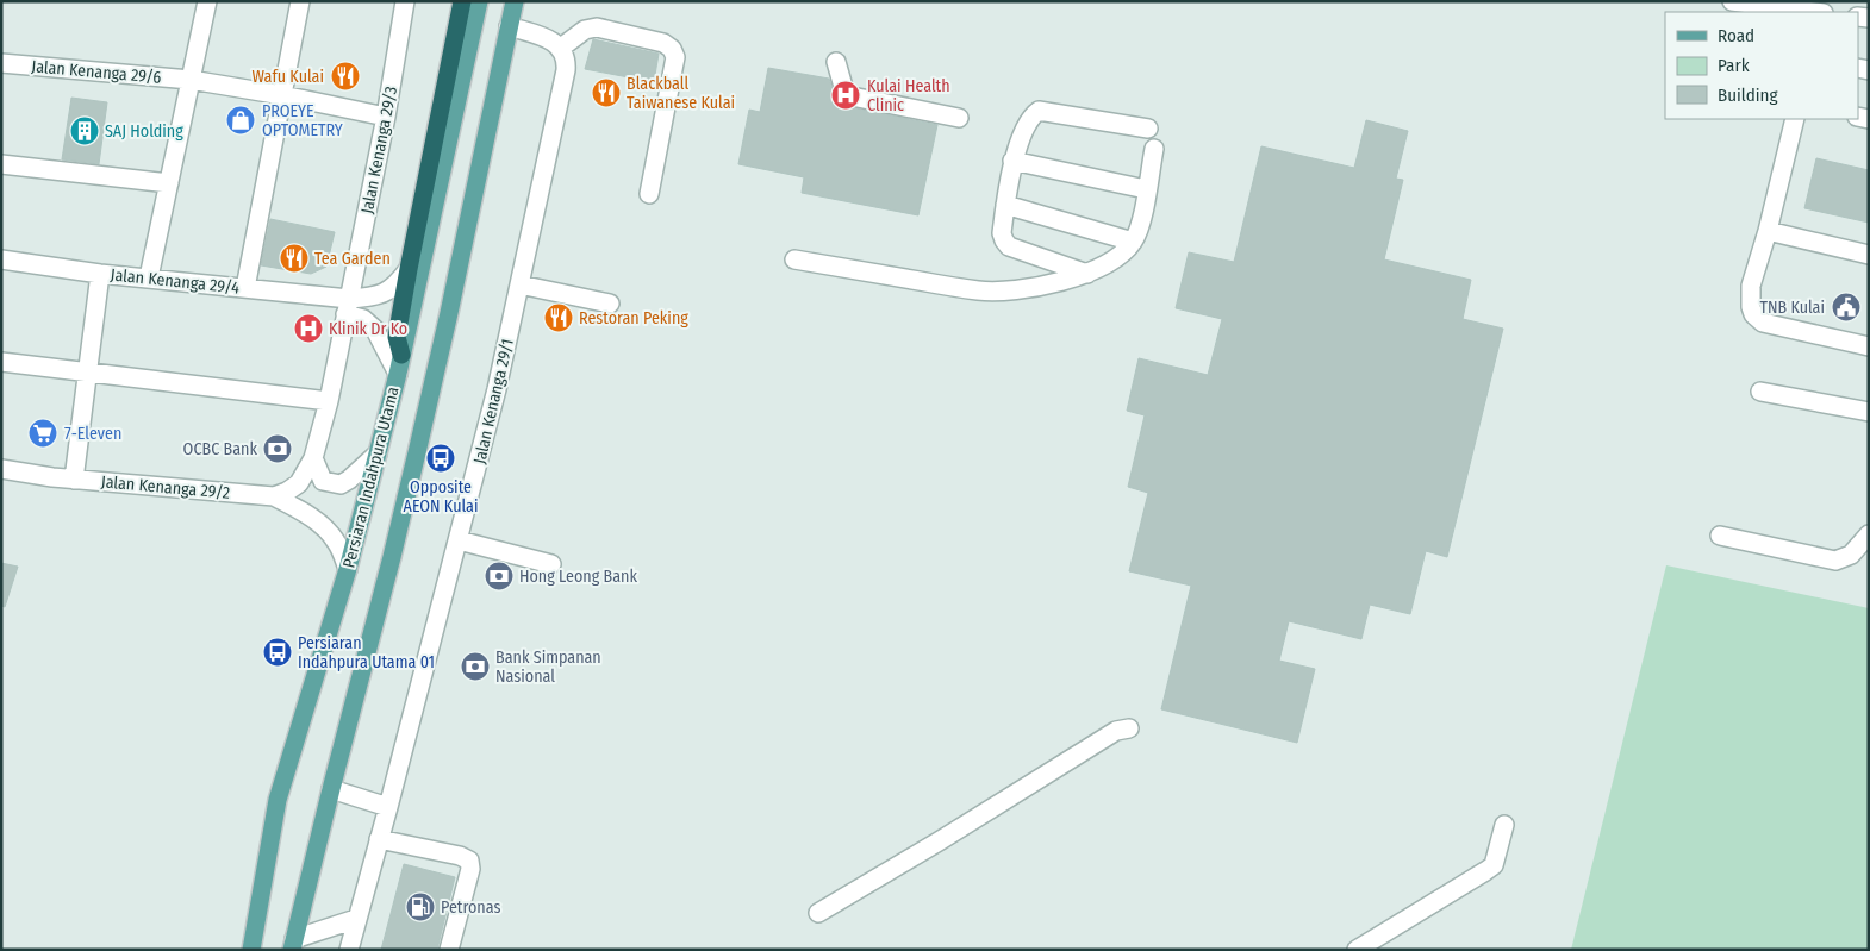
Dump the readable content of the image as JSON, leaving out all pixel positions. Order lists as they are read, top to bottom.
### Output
{
  "streets": {
    "main road": ["Persiaran Indahpura Utama"],
    "street": [
      "Jalan Kenanga 29/6",
      "Jalan Kenanga 29/3",
      "Jalan Kenanga 29/4",
      "Jalan Kenanga 29/1",
      "Jalan Kenanga 29/2"
    ]
  },
  "crossings": [
    ["Jalan Kenanga 29/6", "Jalan Kenanga 29/3"],
    ["Jalan Kenanga 29/3", "Jalan Kenanga 29/4"]
  ],
  "places": {
    "restaurant": [
      "Wafu Kulai",
      "Blackball Taiwanese Kulai",
      "Tea Garden",
      "Restoran Peking"
    ],
    "hospital": ["Kulai Health Clinic", "Klinik Dr Ko"],
    "shop": ["PROEYE OPTOMETRY"],
    "building": ["SAJ Holding"],
    "public building": ["TNB Kulai"],
    "supermarket": ["7-Eleven"],
    "bank": ["OCBC Bank", "Hong Leong Bank", "Bank Simpanan Nasional"],
    "bus stop": ["Opposite AEON Kulai", "Persiaran Indahpura Utama 01"],
    "fuel station": ["Petronas"]
  },
  "legend": ["Road", "Park", "Building"]
}
